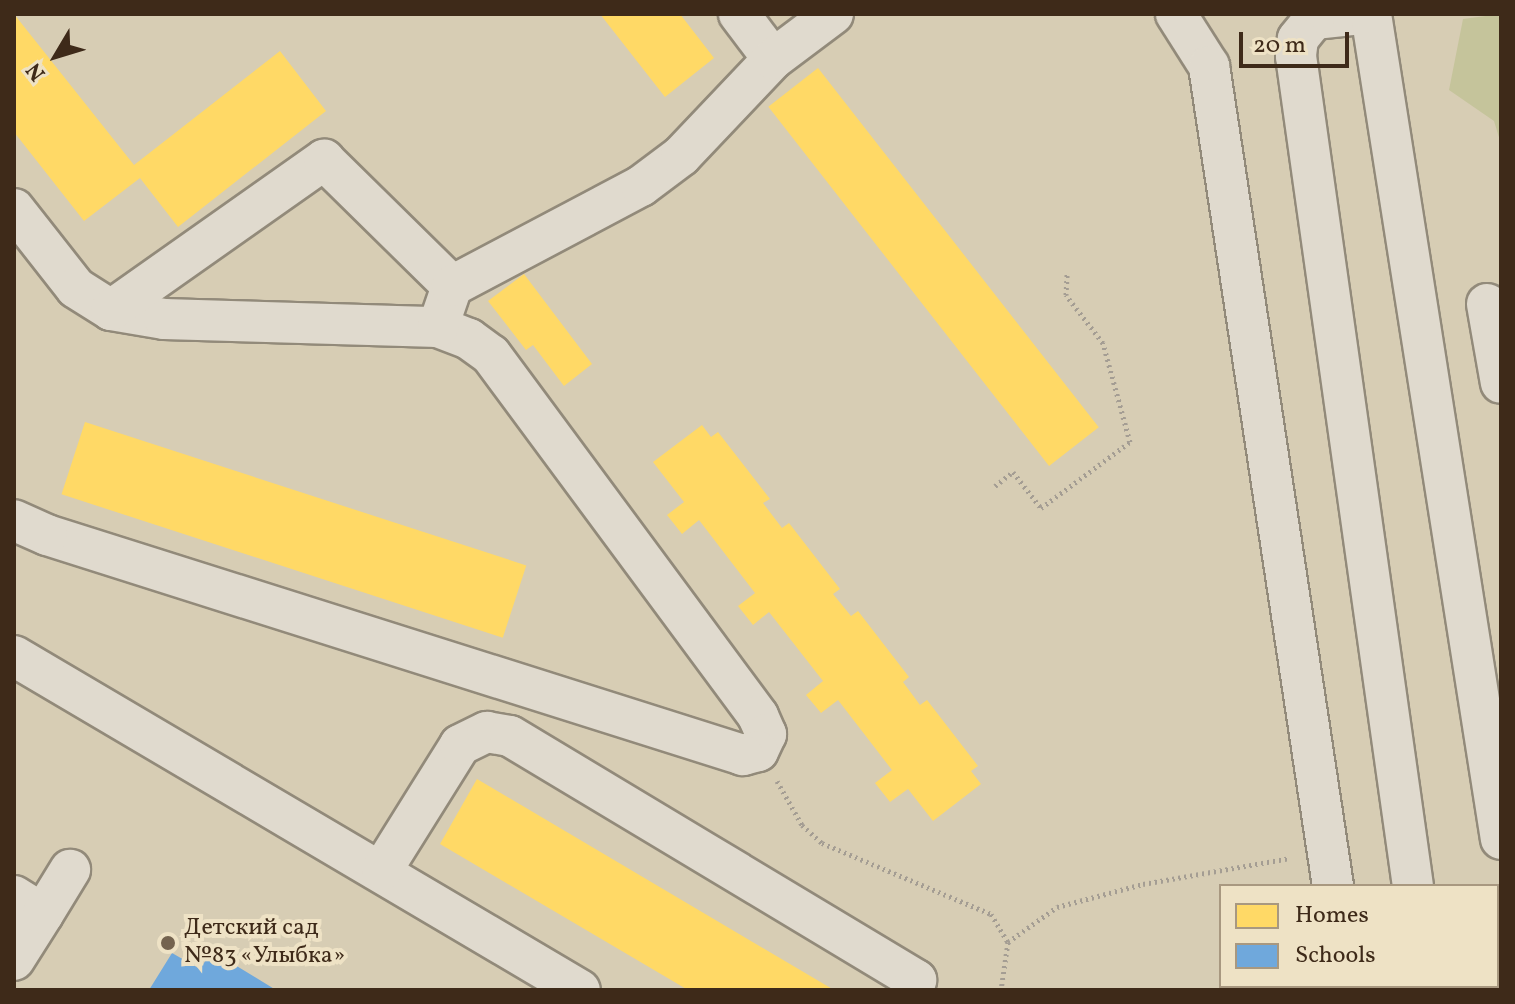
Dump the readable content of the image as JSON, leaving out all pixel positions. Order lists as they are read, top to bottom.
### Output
{
  "places": ["Детский сад №83 «Улыбка»"],
  "legend": ["Homes", "Schools"],
  "scale_bar": "20 m",
  "north": "bottom left"
}
